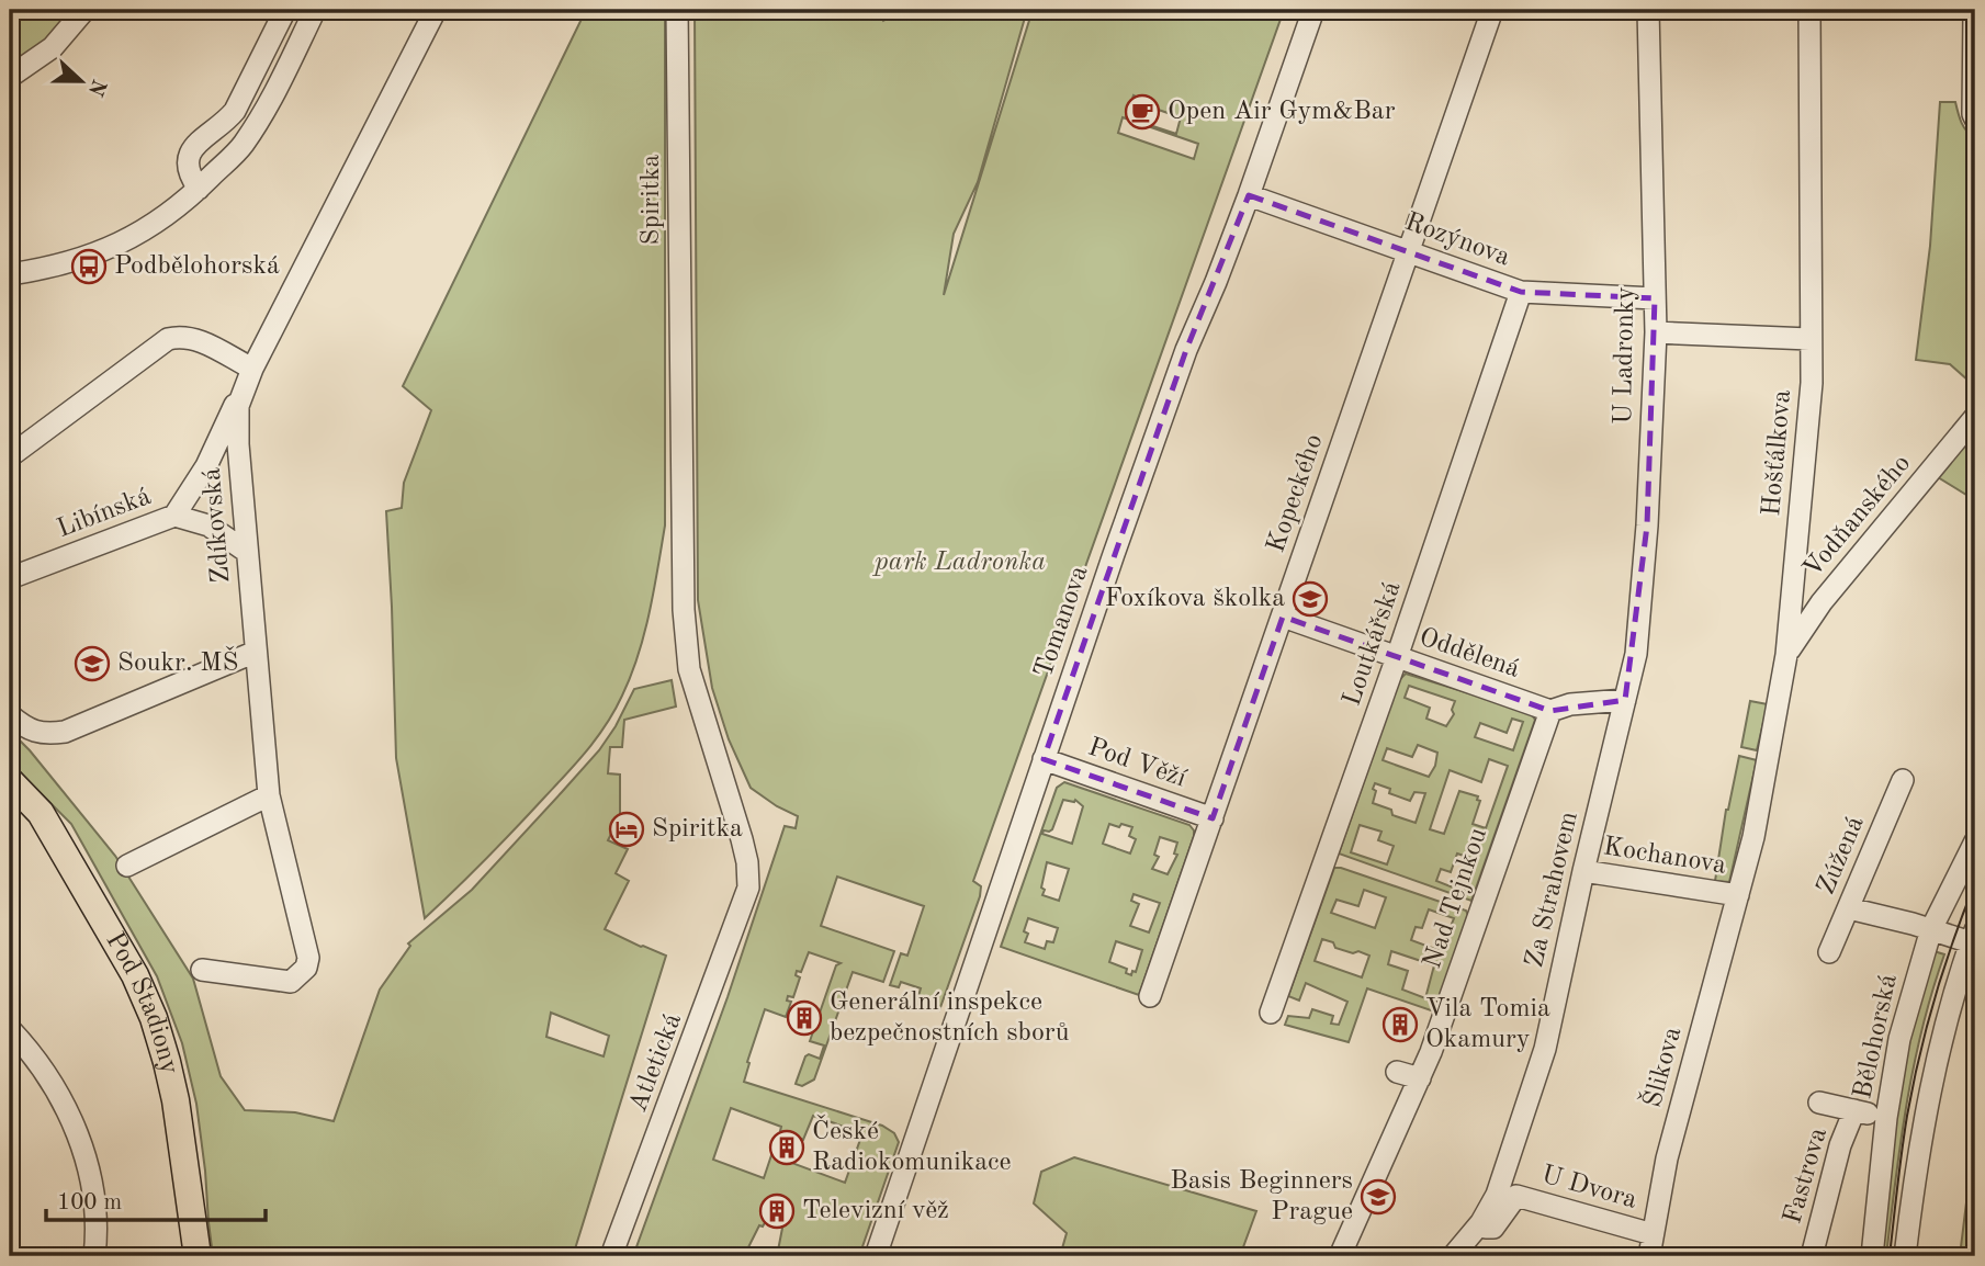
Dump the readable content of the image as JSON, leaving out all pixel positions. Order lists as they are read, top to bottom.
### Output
{
  "streets": {
    "main road": ["Pod Stadiony"],
    "street": [
      "Spiritka",
      "Rozýnova",
      "U Ladronky",
      "Hošťálkova",
      "Kopeckého",
      "Libínská",
      "Vodňanského",
      "Zdíkovská",
      "Tomanova",
      "Loutkářská",
      "Oddělená",
      "Pod Věží",
      "Zúžená",
      "Kochanova",
      "Za Strahovem",
      "Nad Tejnkou",
      "Bělohorská",
      "Atletická",
      "Šlikova",
      "Fastrova",
      "U Dvora"
    ]
  },
  "crossings": [
    ["Spiritka", "Atletická"],
    ["Rozýnova", "U Ladronky"],
    ["Rozýnova", "Kopeckého"],
    ["Rozýnova", "Tomanova"],
    ["Rozýnova", "Loutkářská"],
    ["U Ladronky", "Za Strahovem"],
    ["Hošťálkova", "Vodňanského"],
    ["Hošťálkova", "Kochanova"],
    ["Hošťálkova", "Šlikova"],
    ["Kopeckého", "Oddělená"],
    ["Kopeckého", "Pod Věží"],
    ["Libínská", "Zdíkovská"],
    ["Tomanova", "Pod Věží"],
    ["Loutkářská", "Oddělená"],
    ["Oddělená", "Nad Tejnkou"],
    ["Kochanova", "Za Strahovem"],
    ["Kochanova", "Šlikova"],
    ["Za Strahovem", "U Dvora"],
    ["Šlikova", "U Dvora"]
  ],
  "parks": ["park Ladronka"],
  "places": {
    "cafe": ["Open Air Gym&Bar"],
    "bus stop": ["Podbělohorská"],
    "school or university": ["Foxíkova školka", "Soukr. MŠ", "Basis Beginners Prague"],
    "hotel": ["Spiritka"],
    "building": [
      "Generální inspekce bezpečnostních sborů",
      "Vila Tomia Okamury",
      "České Radiokomunikace",
      "Televizní věž"
    ]
  },
  "scale_bar": "100 m",
  "north": "right"
}
